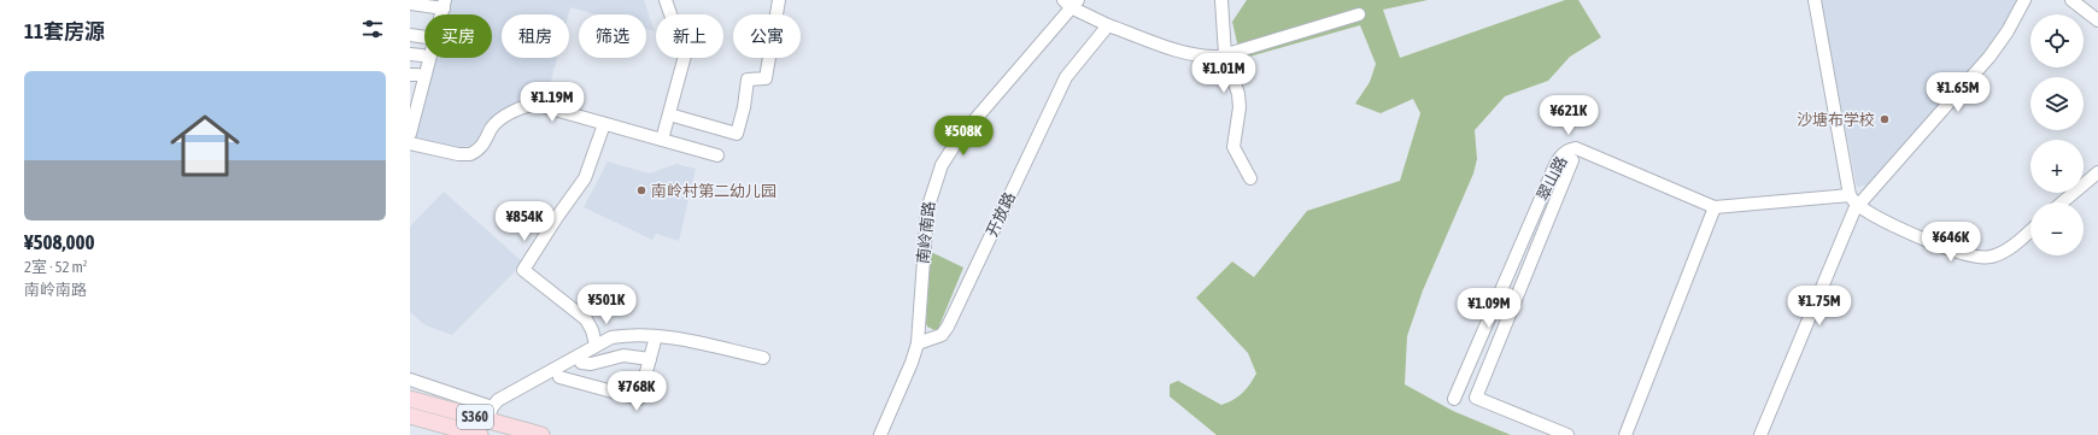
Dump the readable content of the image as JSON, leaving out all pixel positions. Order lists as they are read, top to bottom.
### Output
{
  "streets": {
    "main road": ["S360"],
    "street": ["翠山路", "开放路", "南岭南路"]
  },
  "crossings": [
    ["开放路", "南岭南路"]
  ],
  "places": ["沙塘布学校", "南岭村第二幼儿园"],
  "page": {
    "heading": "11套房源",
    "map_buttons": ["+", "−"],
    "chip": [
      "买房",
      "租房",
      "筛选",
      "新上",
      "公寓"
    ],
    "price": [
      "¥1.01M",
      "¥1.65M",
      "¥1.19M",
      "¥621K",
      "¥508K",
      "¥854K",
      "¥646K",
      "¥501K",
      "¥1.75M",
      "¥1.09M",
      "¥768K"
    ],
    "list": [
      {
        "name": "¥508,000",
        "note": "2室 · 52 m² · 南岭南路"
      }
    ]
  }
}
